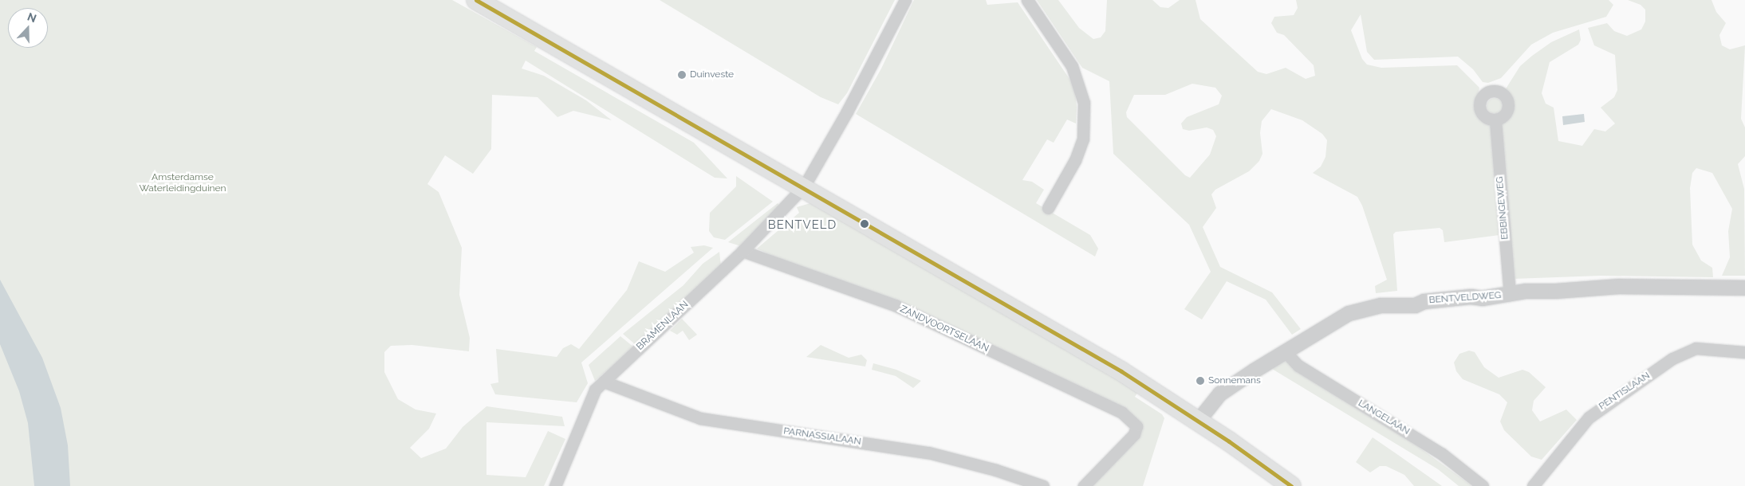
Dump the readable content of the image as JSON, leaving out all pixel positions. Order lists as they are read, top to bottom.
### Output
{
  "streets": {
    "street": [
      "EBBINGEWEG",
      "BENTVELDWEG",
      "BRAMENLAAN",
      "ZANDVOORTSELAAN",
      "PENTISLAAN",
      "LANGELAAN",
      "PARNASSIALAAN"
    ]
  },
  "crossings": [
    ["EBBINGEWEG", "BENTVELDWEG"],
    ["BENTVELDWEG", "LANGELAAN"],
    ["BRAMENLAAN", "ZANDVOORTSELAAN"],
    ["BRAMENLAAN", "PARNASSIALAAN"]
  ],
  "districts": ["BENTVELD"],
  "parks": ["Amsterdamse Waterleidingduinen"],
  "places": ["Duinveste", "Sonnemans"],
  "north": "top"
}
